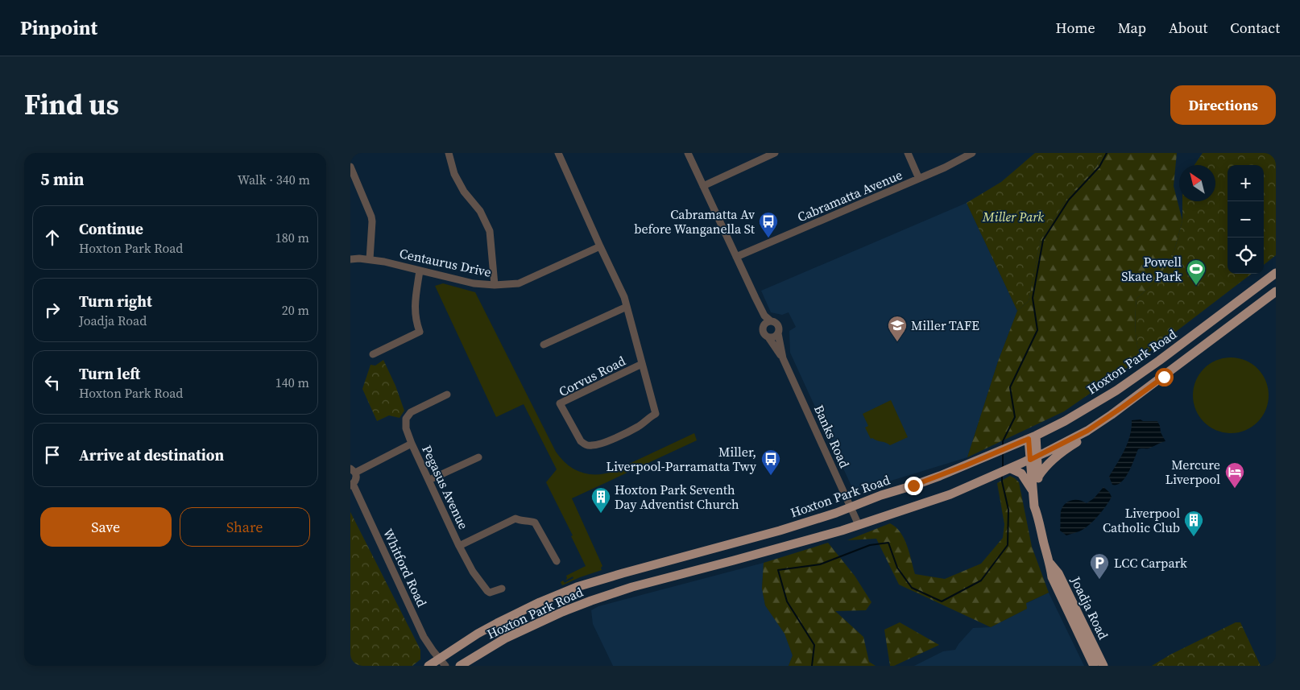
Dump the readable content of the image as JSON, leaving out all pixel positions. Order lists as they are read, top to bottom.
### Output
{
  "streets": {
    "main road": ["Hoxton Park Road", "Joadja Road"],
    "street": [
      "Cabramatta Avenue",
      "Centaurus Drive",
      "Corvus Road",
      "Banks Road",
      "Pegasus Avenue",
      "Whitford Road"
    ]
  },
  "crossings": [
    ["Centaurus Drive", "Corvus Road"],
    ["Hoxton Park Road", "Banks Road"],
    ["Hoxton Park Road", "Whitford Road"],
    ["Hoxton Park Road", "Joadja Road"]
  ],
  "parks": ["Miller Park"],
  "places": {
    "bus stop": ["Cabramatta Av before Wanganella St", "Miller, Liverpool-Parramatta Twy"],
    "sports": ["Powell Skate Park"],
    "school or university": ["Miller TAFE"],
    "hotel": ["Mercure Liverpool"],
    "building": ["Hoxton Park Seventh Day Adventist Church", "Liverpool Catholic Club"],
    "parking": ["LCC Carpark"]
  },
  "north": "top left",
  "page": {
    "header": "Pinpoint",
    "nav": [
      "Home",
      "Map",
      "About",
      "Contact"
    ],
    "title": "Find us",
    "buttons": [
      "Directions",
      ["Save", "Share"]
    ],
    "heading": ["5 min", "Walk · 340 m"],
    "map_buttons": ["+", "−"],
    "list": [
      ["Continue", "Hoxton Park Road", "180 m"],
      ["Turn right", "Joadja Road", "20 m"],
      ["Turn left", "Hoxton Park Road", "140 m"],
      "Arrive at destination"
    ]
  }
}
